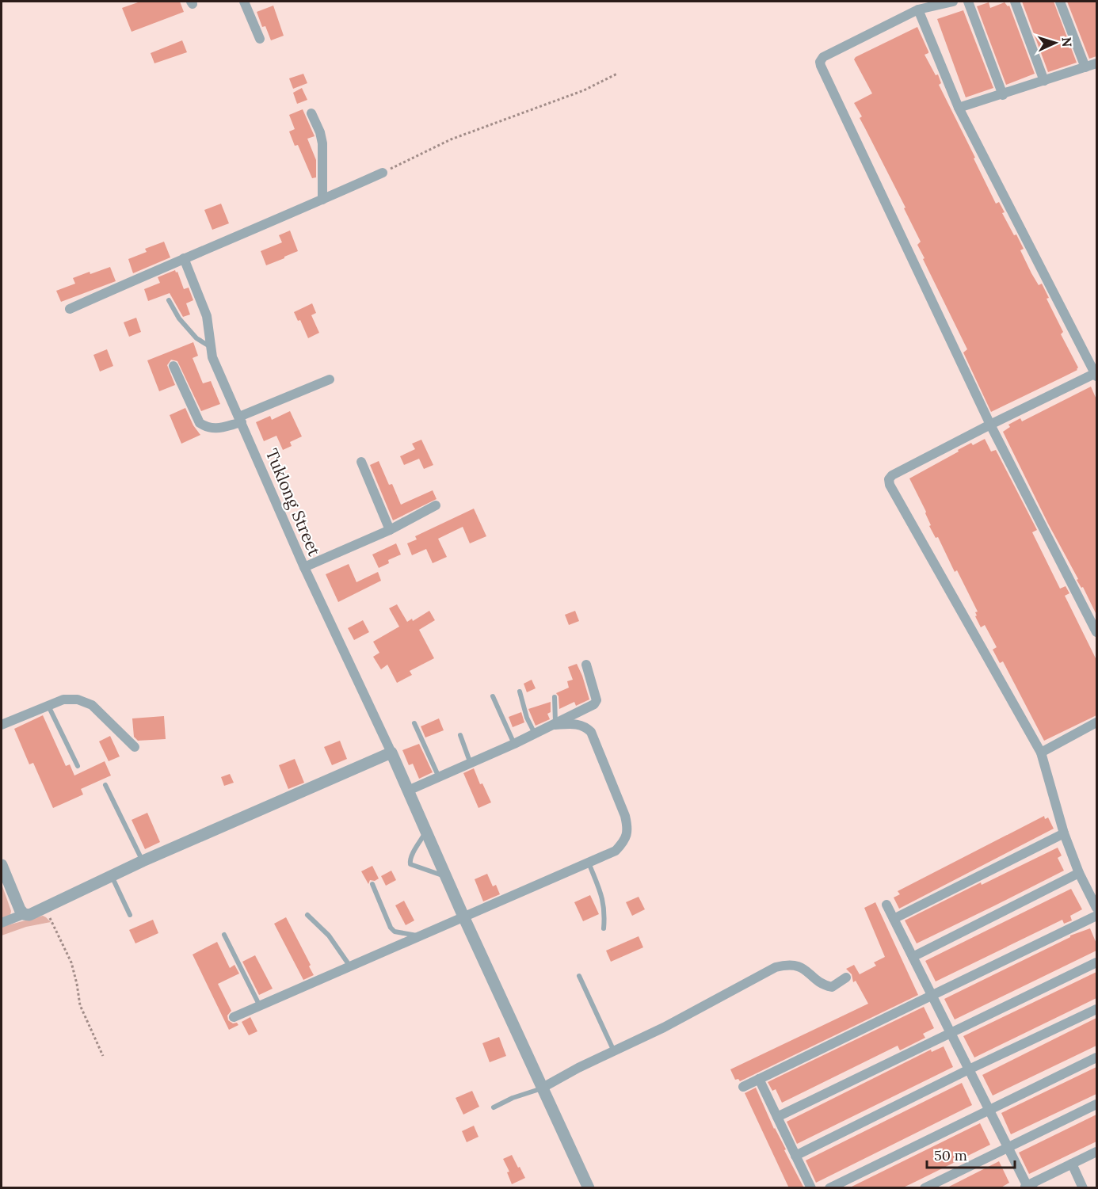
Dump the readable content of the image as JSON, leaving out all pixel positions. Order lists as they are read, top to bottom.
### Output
{
  "streets": {
    "street": ["Tuklong Street"]
  },
  "scale_bar": "50 m",
  "north": "right"
}
